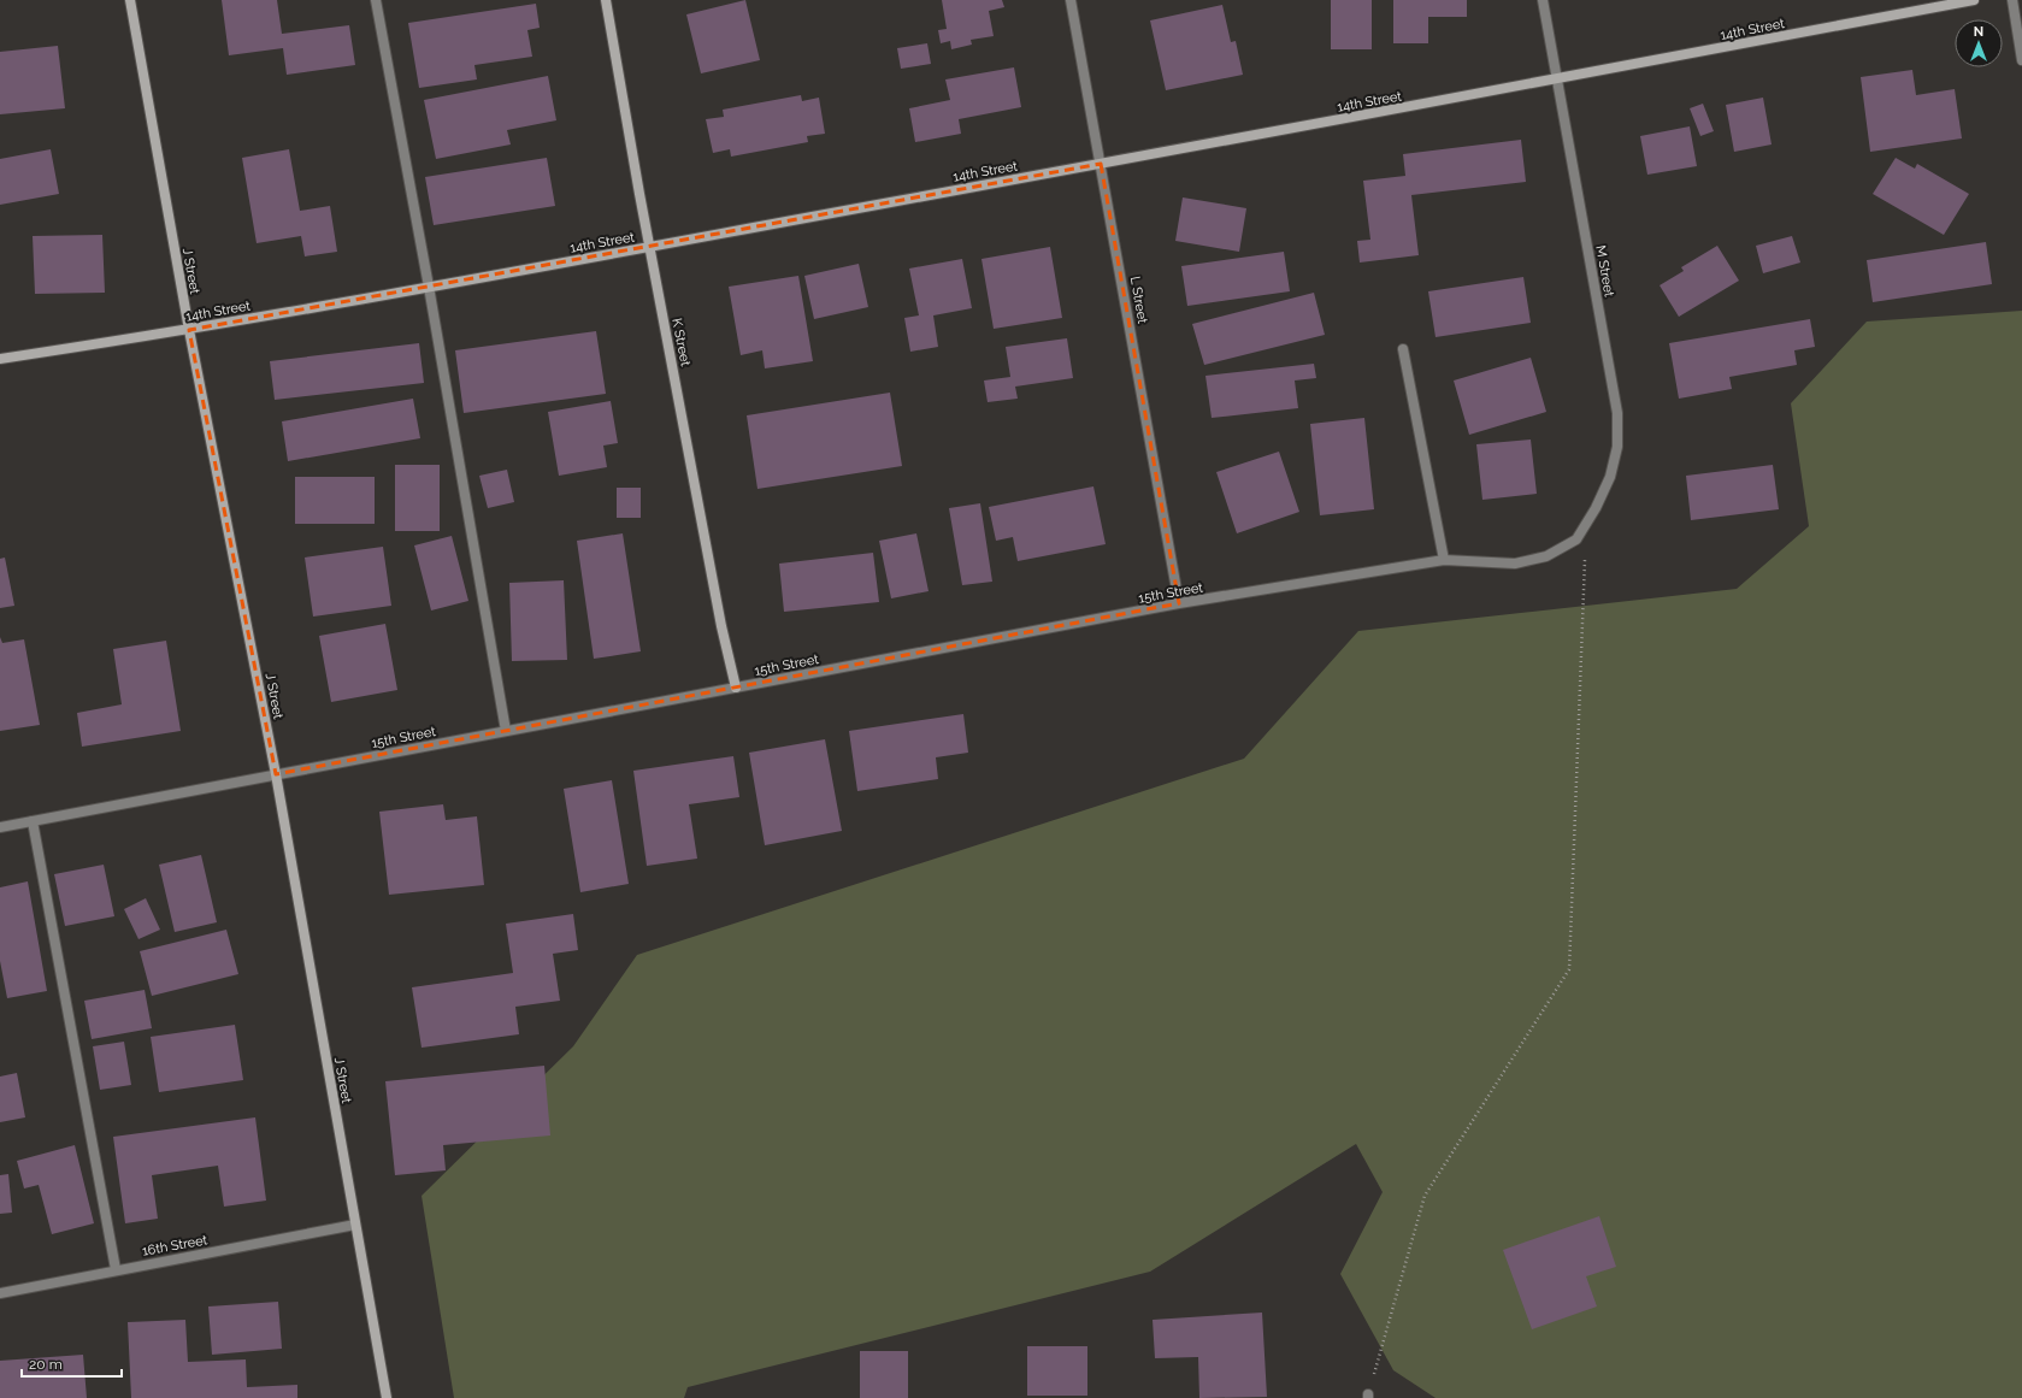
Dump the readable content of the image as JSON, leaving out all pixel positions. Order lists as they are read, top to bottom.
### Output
{
  "streets": {
    "street": [
      "14th Street",
      "J Street",
      "M Street",
      "L Street",
      "K Street",
      "15th Street",
      "16th Street"
    ]
  },
  "crossings": [
    ["14th Street", "J Street"],
    ["14th Street", "M Street"],
    ["14th Street", "L Street"],
    ["14th Street", "K Street"],
    ["J Street", "15th Street"],
    ["J Street", "16th Street"],
    ["M Street", "15th Street"],
    ["L Street", "15th Street"],
    ["K Street", "15th Street"]
  ],
  "scale_bar": "20 m",
  "north": "top"
}
